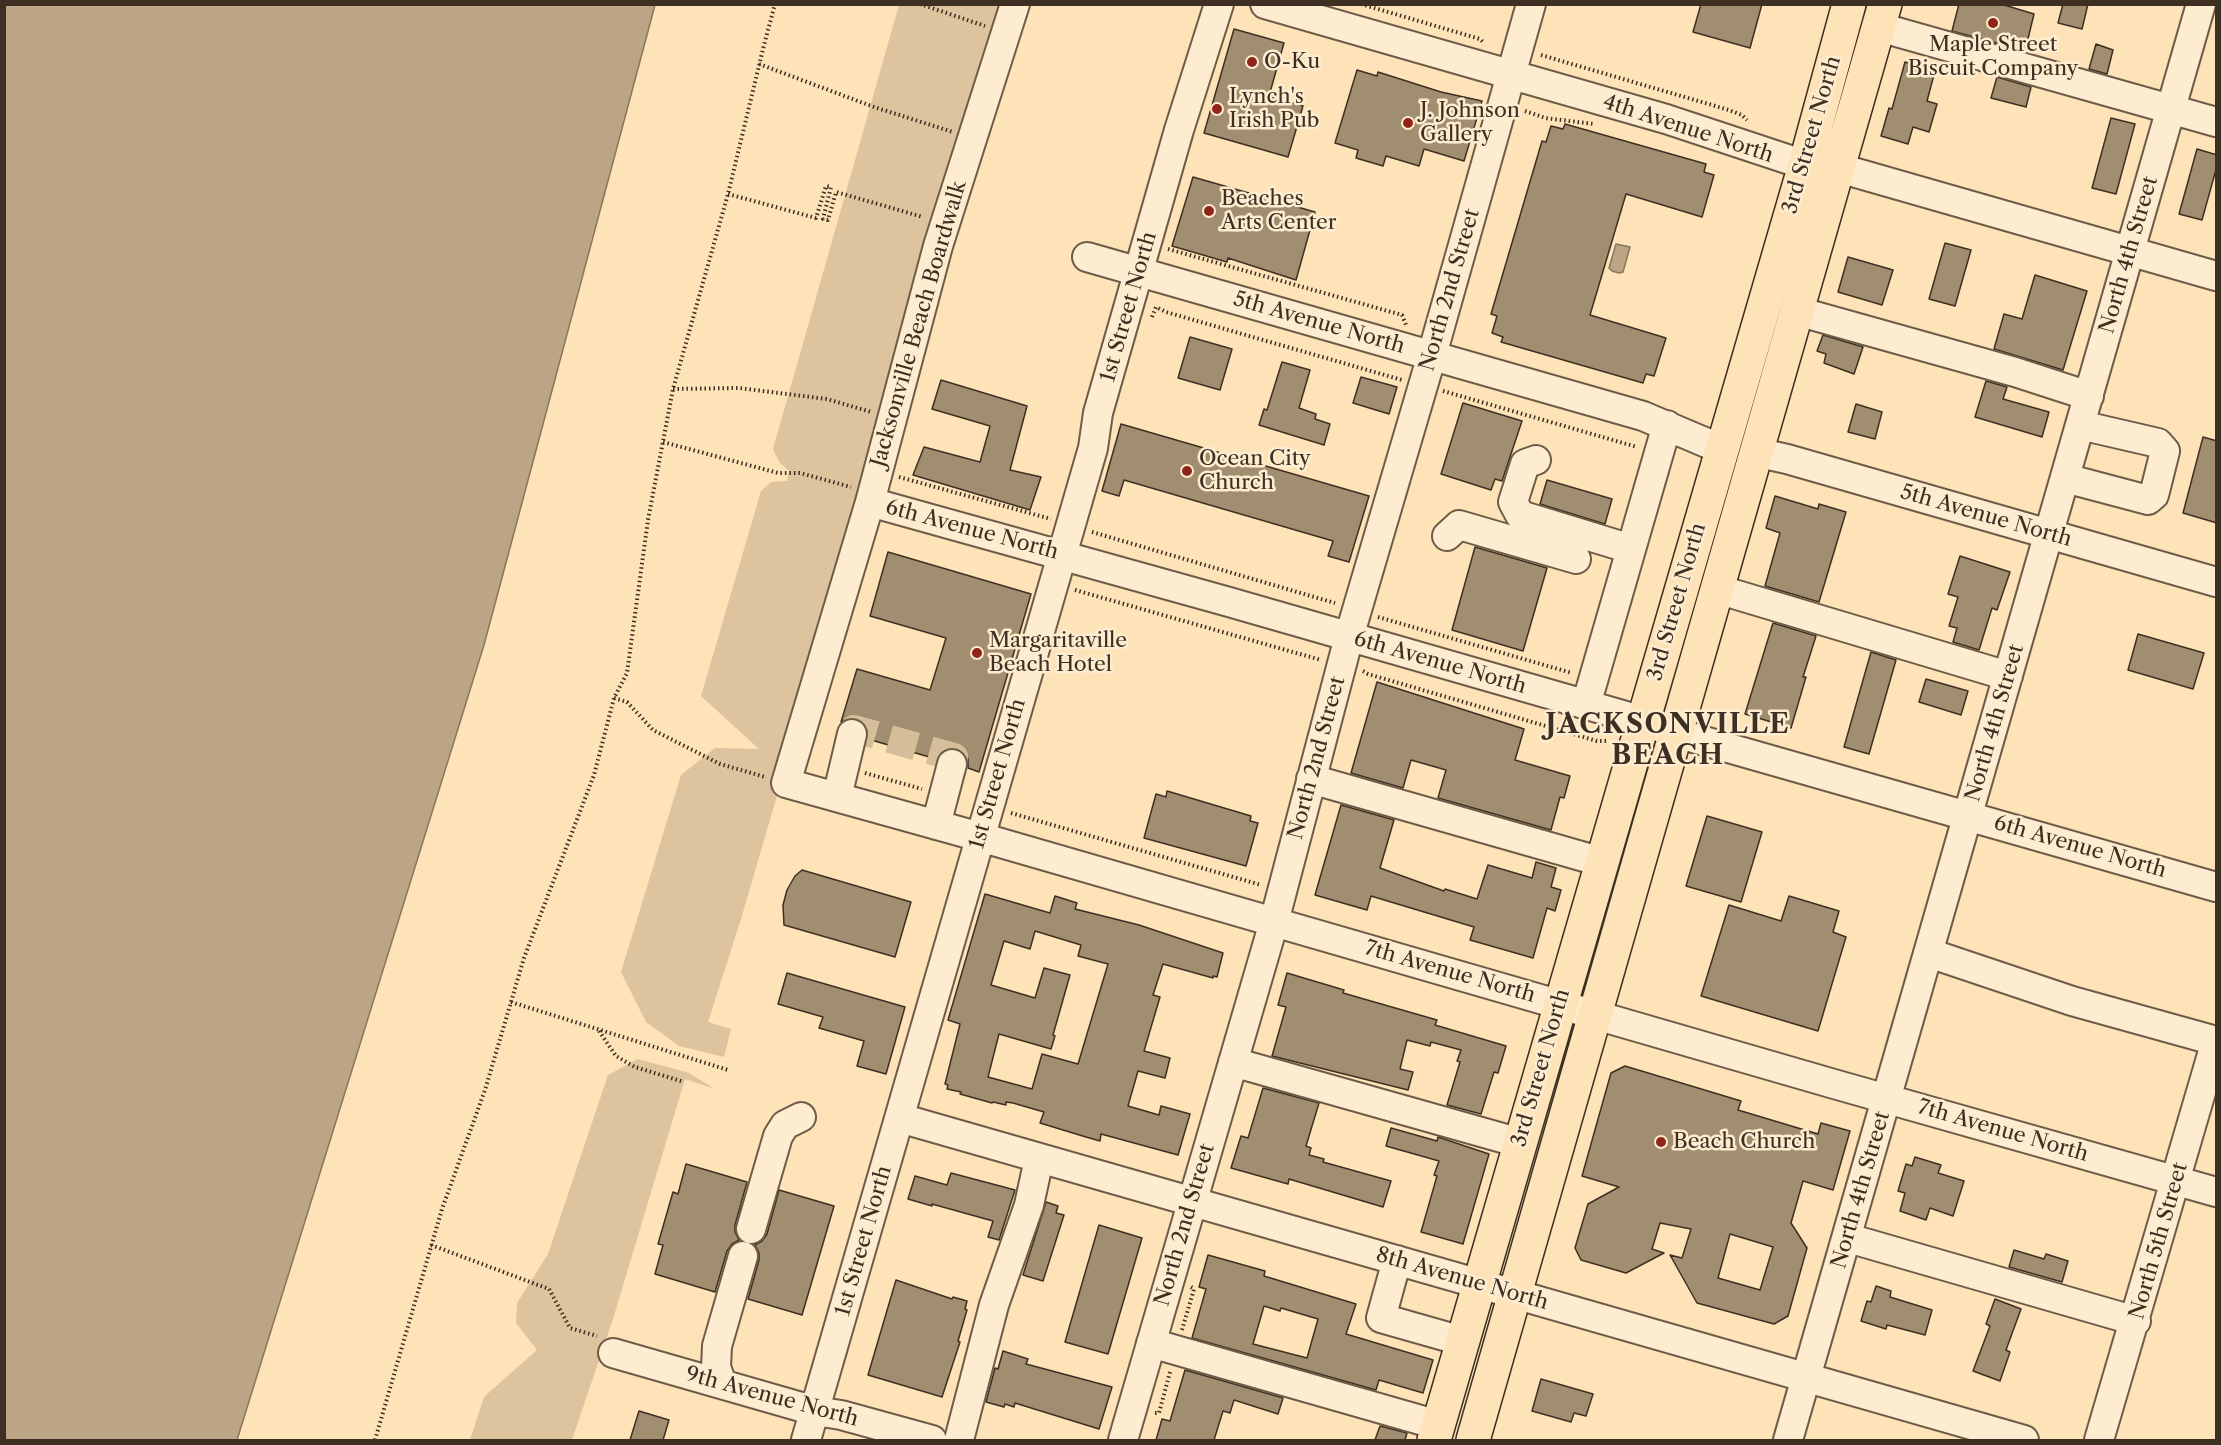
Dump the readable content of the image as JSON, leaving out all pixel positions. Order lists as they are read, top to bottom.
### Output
{
  "streets": {
    "main road": ["3rd Street North"],
    "street": [
      "4th Avenue North",
      "North 4th Street",
      "North 2nd Street",
      "1st Street North",
      "5th Avenue North",
      "Jacksonville Beach Boardwalk",
      "6th Avenue North",
      "7th Avenue North",
      "North 5th Street",
      "8th Avenue North",
      "9th Avenue North"
    ]
  },
  "crossings": [
    ["4th Avenue North", "3rd Street North"],
    ["4th Avenue North", "North 4th Street"],
    ["4th Avenue North", "North 2nd Street"],
    ["3rd Street North", "5th Avenue North"],
    ["3rd Street North", "6th Avenue North"],
    ["3rd Street North", "7th Avenue North"],
    ["3rd Street North", "8th Avenue North"],
    ["North 4th Street", "5th Avenue North"],
    ["North 4th Street", "6th Avenue North"],
    ["North 4th Street", "7th Avenue North"],
    ["North 4th Street", "8th Avenue North"],
    ["North 2nd Street", "5th Avenue North"],
    ["North 2nd Street", "6th Avenue North"],
    ["North 2nd Street", "7th Avenue North"],
    ["North 2nd Street", "8th Avenue North"],
    ["1st Street North", "5th Avenue North"],
    ["1st Street North", "6th Avenue North"],
    ["1st Street North", "7th Avenue North"],
    ["1st Street North", "8th Avenue North"],
    ["1st Street North", "9th Avenue North"],
    ["Jacksonville Beach Boardwalk", "6th Avenue North"],
    ["Jacksonville Beach Boardwalk", "7th Avenue North"],
    ["7th Avenue North", "North 5th Street"]
  ],
  "districts": ["JACKSONVILLE BEACH"],
  "places": [
    "Maple Street Biscuit Company",
    "O-Ku",
    "Lynch's Irish Pub",
    "J. Johnson Gallery",
    "Beaches Arts Center",
    "Ocean City Church",
    "Margaritaville Beach Hotel",
    "Beach Church"
  ]
}
